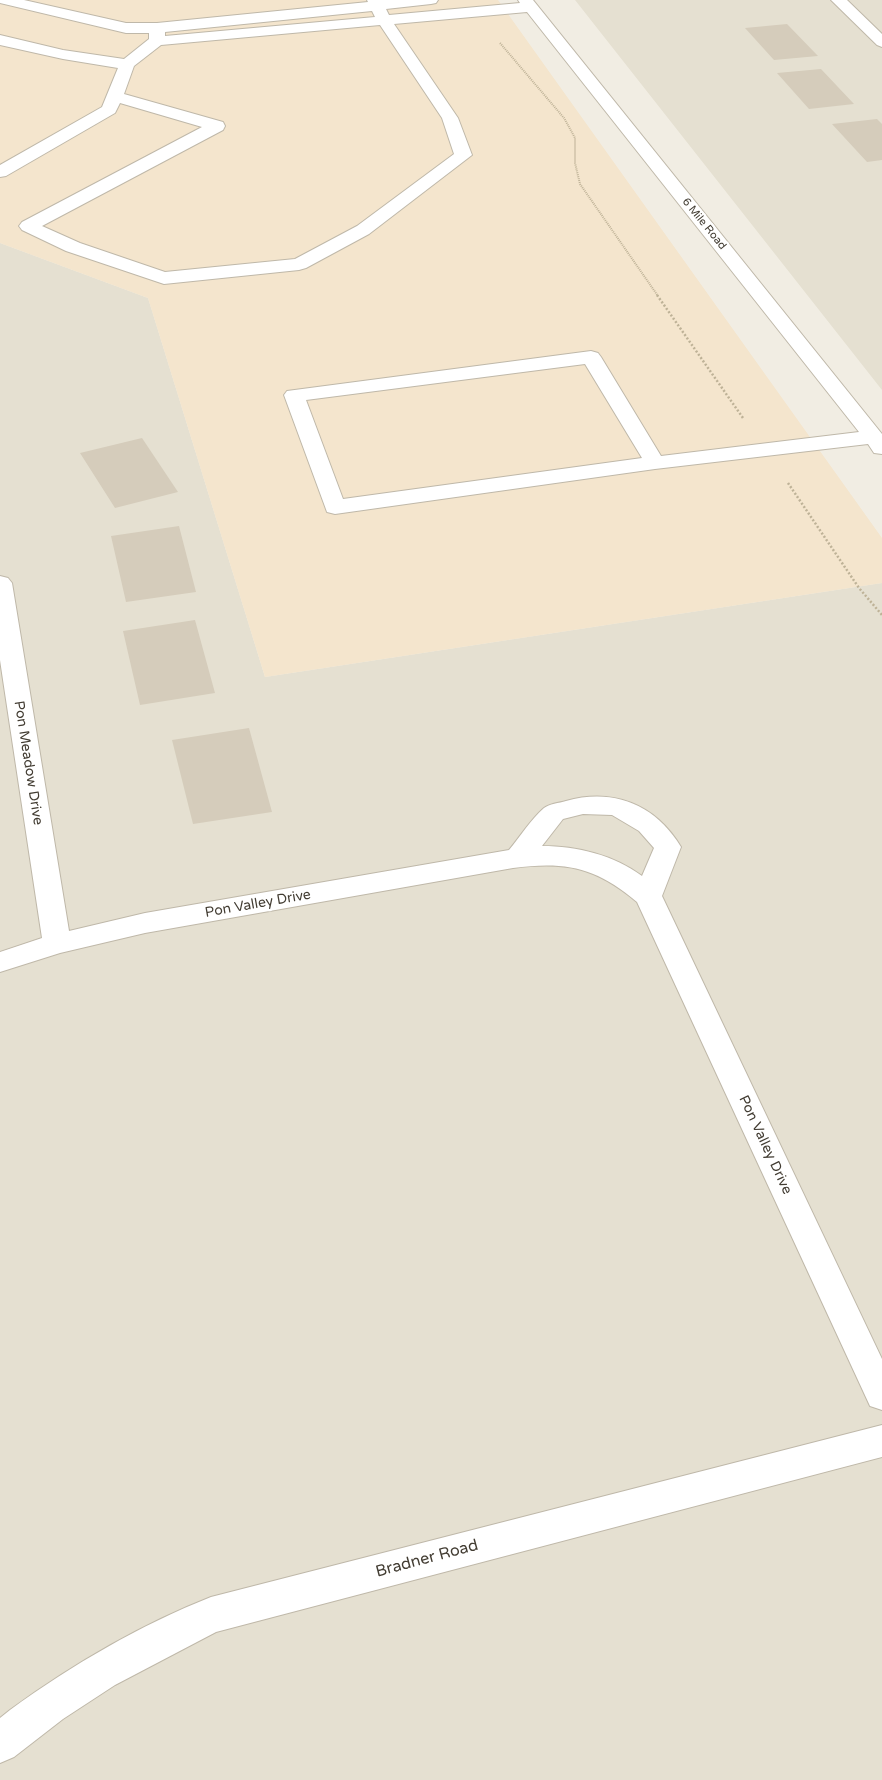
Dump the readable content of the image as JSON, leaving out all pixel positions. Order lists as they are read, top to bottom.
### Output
{
  "streets": {
    "street": [
      "6 Mile Road",
      "Pon Meadow Drive",
      "Pon Valley Drive",
      "Bradner Road"
    ]
  },
  "crossings": [
    ["Pon Meadow Drive", "Pon Valley Drive"]
  ]
}
